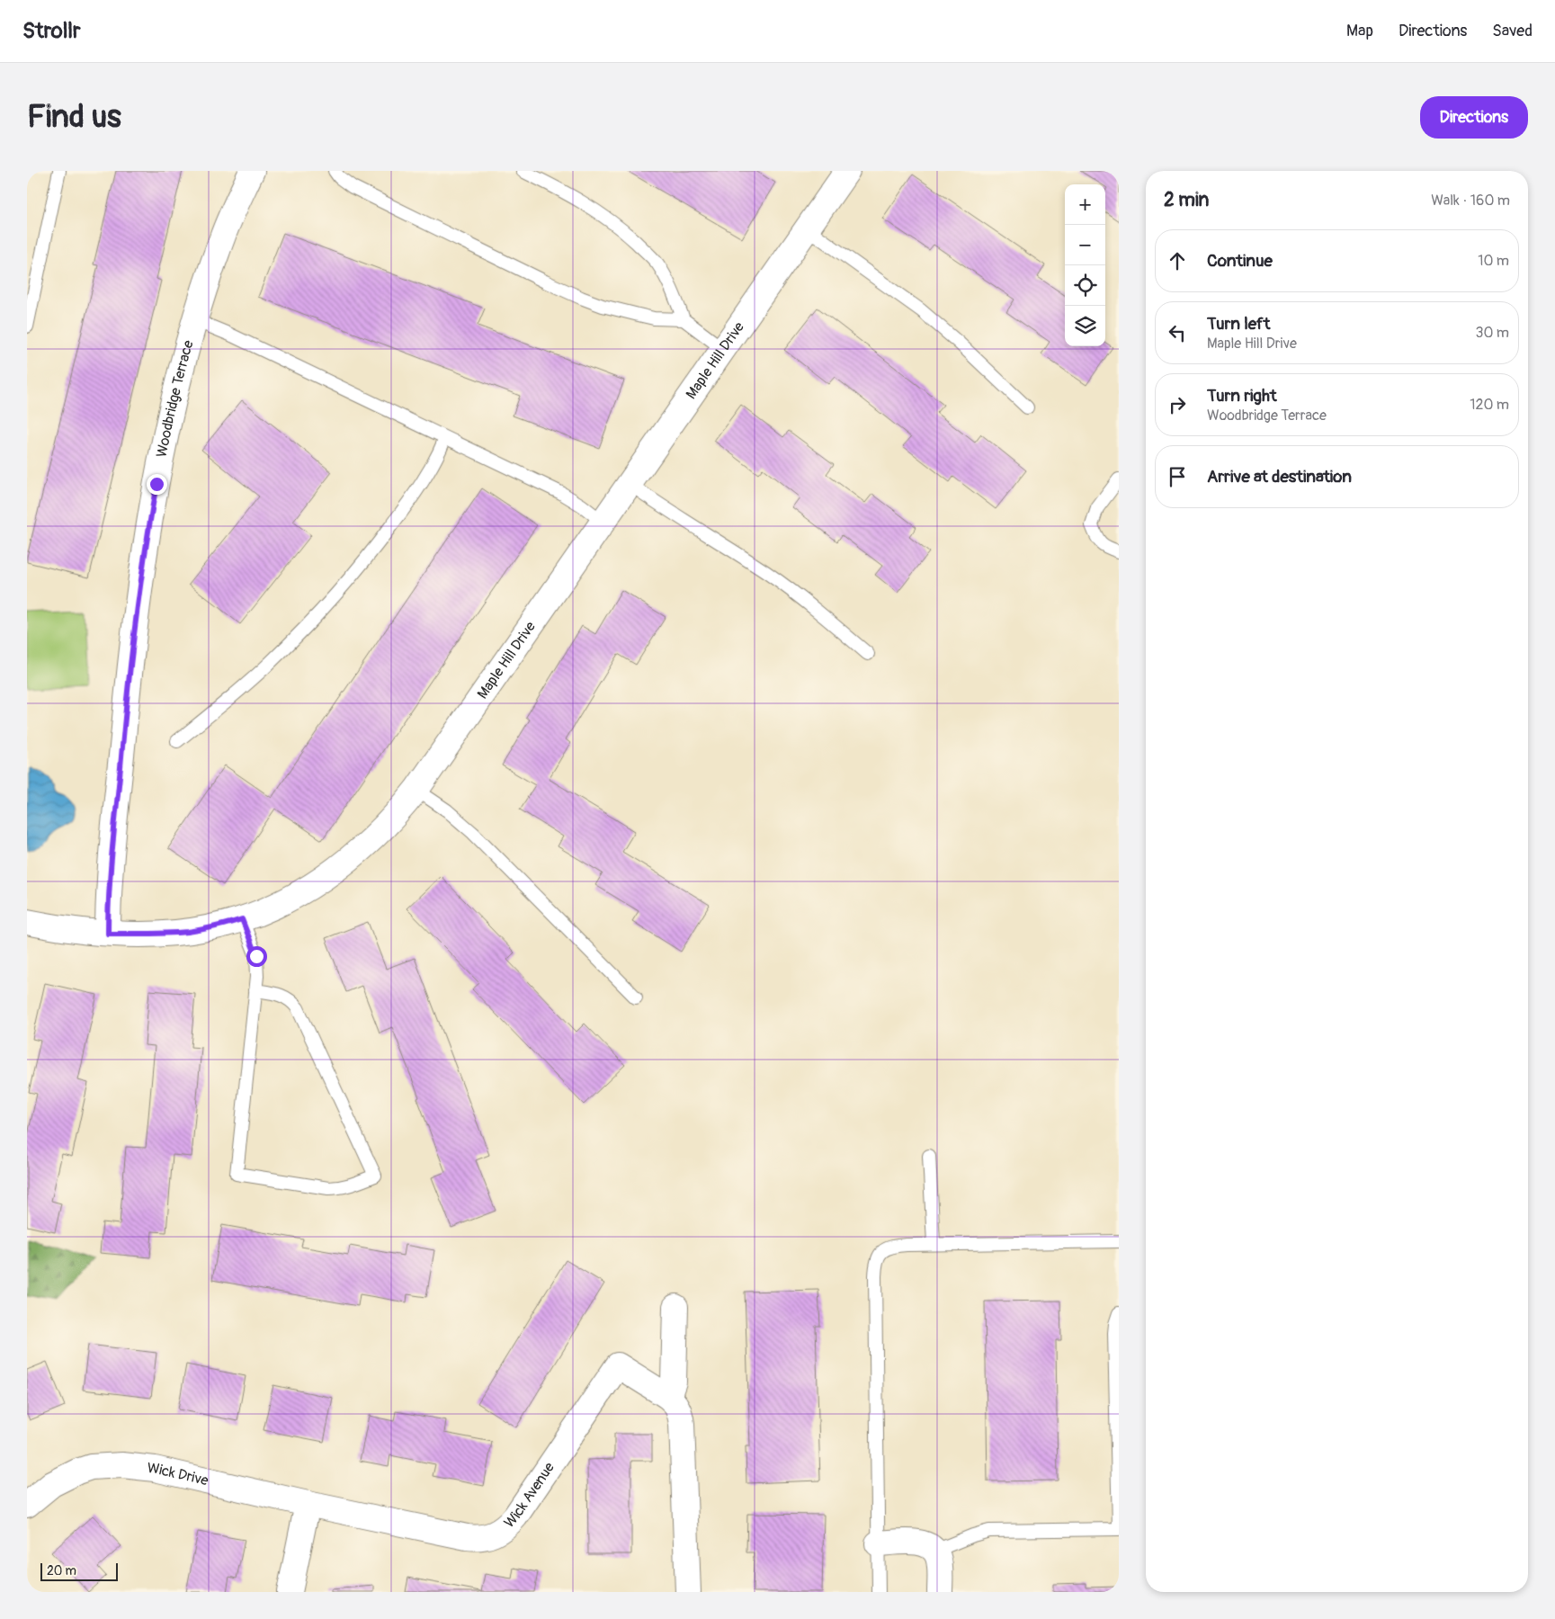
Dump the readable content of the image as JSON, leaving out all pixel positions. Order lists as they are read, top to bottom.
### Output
{
  "streets": {
    "street": [
      "Maple Hill Drive",
      "Woodbridge Terrace",
      "Wick Drive",
      "Wick Avenue"
    ]
  },
  "crossings": [
    ["Maple Hill Drive", "Woodbridge Terrace"],
    ["Wick Drive", "Wick Avenue"]
  ],
  "scale_bar": "20 m",
  "page": {
    "header": "Strollr",
    "nav": ["Map", "Directions", "Saved"],
    "buttons": "Directions",
    "title": "Find us",
    "heading": ["2 min", "Walk · 160 m"],
    "map_buttons": ["+", "−"],
    "list": [
      ["Continue", "10 m"],
      ["Turn left", "Maple Hill Drive", "30 m"],
      ["Turn right", "Woodbridge Terrace", "120 m"],
      "Arrive at destination"
    ],
    "scale": "20 m"
  }
}
